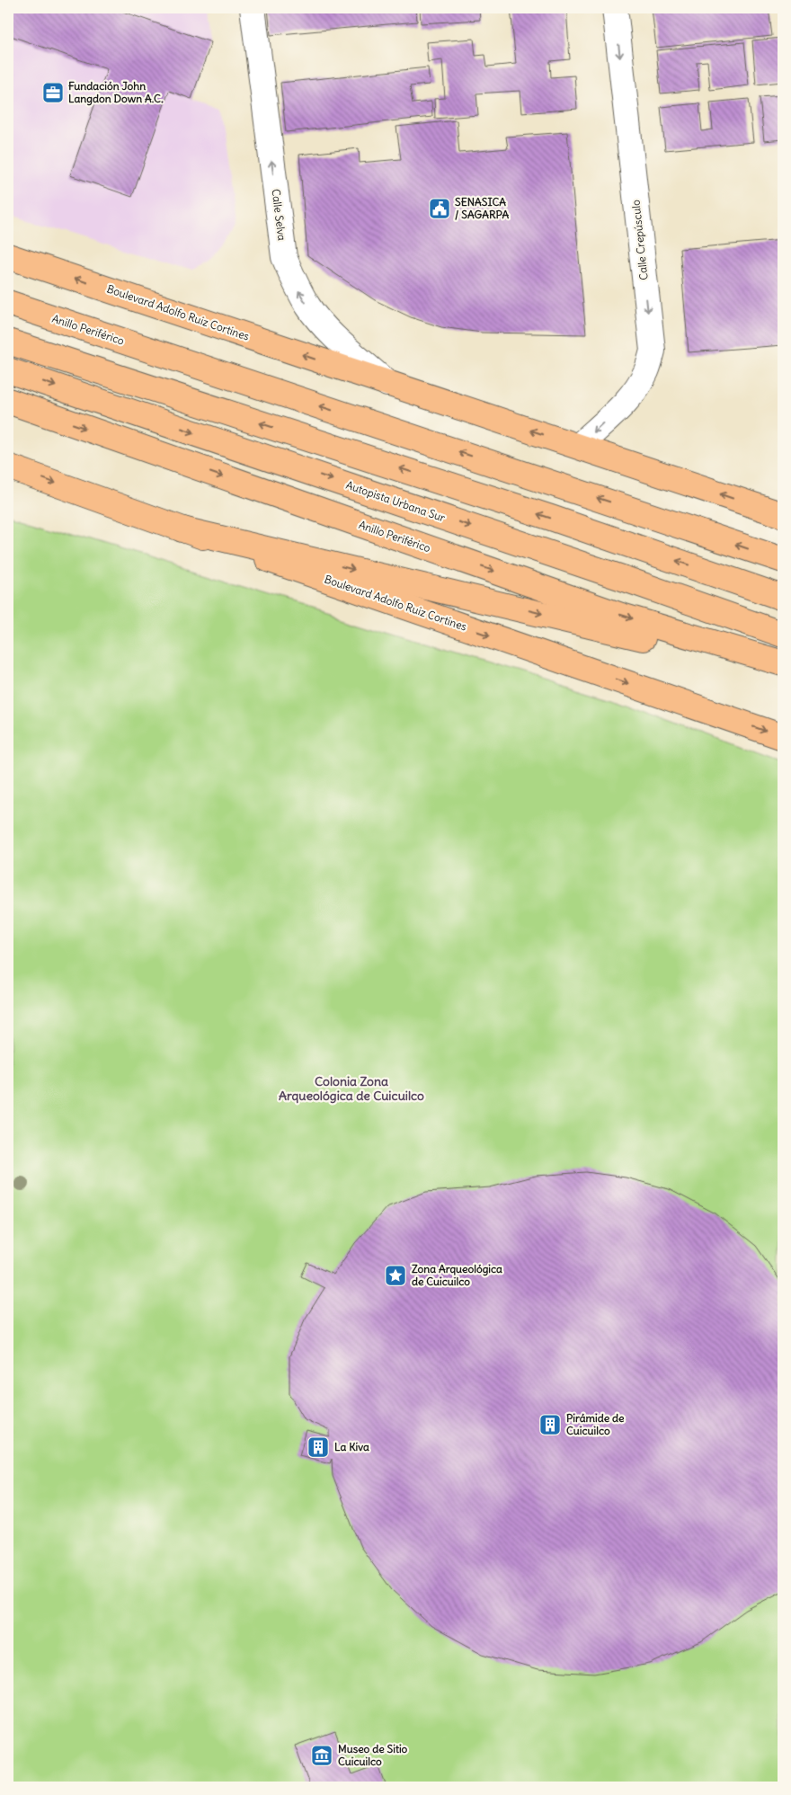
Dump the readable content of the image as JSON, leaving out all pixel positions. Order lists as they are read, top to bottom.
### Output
{
  "streets": {
    "main road": ["Boulevard Adolfo Ruiz Cortines", "Anillo Periférico", "Autopista Urbana Sur"],
    "street": ["Calle Selva", "Calle Crepúsculo"]
  },
  "crossings": [
    ["Calle Selva", "Boulevard Adolfo Ruiz Cortines"],
    ["Calle Crepúsculo", "Boulevard Adolfo Ruiz Cortines"]
  ],
  "one_way": ["Calle Selva", "Calle Crepúsculo"],
  "districts": ["Colonia Zona Arqueológica de Cuicuilco"],
  "places": {
    "office": ["Fundación John Langdon Down A.C."],
    "public building": ["SENASICA / SAGARPA"],
    "place": ["Zona Arqueológica de Cuicuilco"],
    "building": ["Pirámide de Cuicuilco", "La Kiva"],
    "museum": ["Museo de Sitio Cuicuilco"]
  }
}
